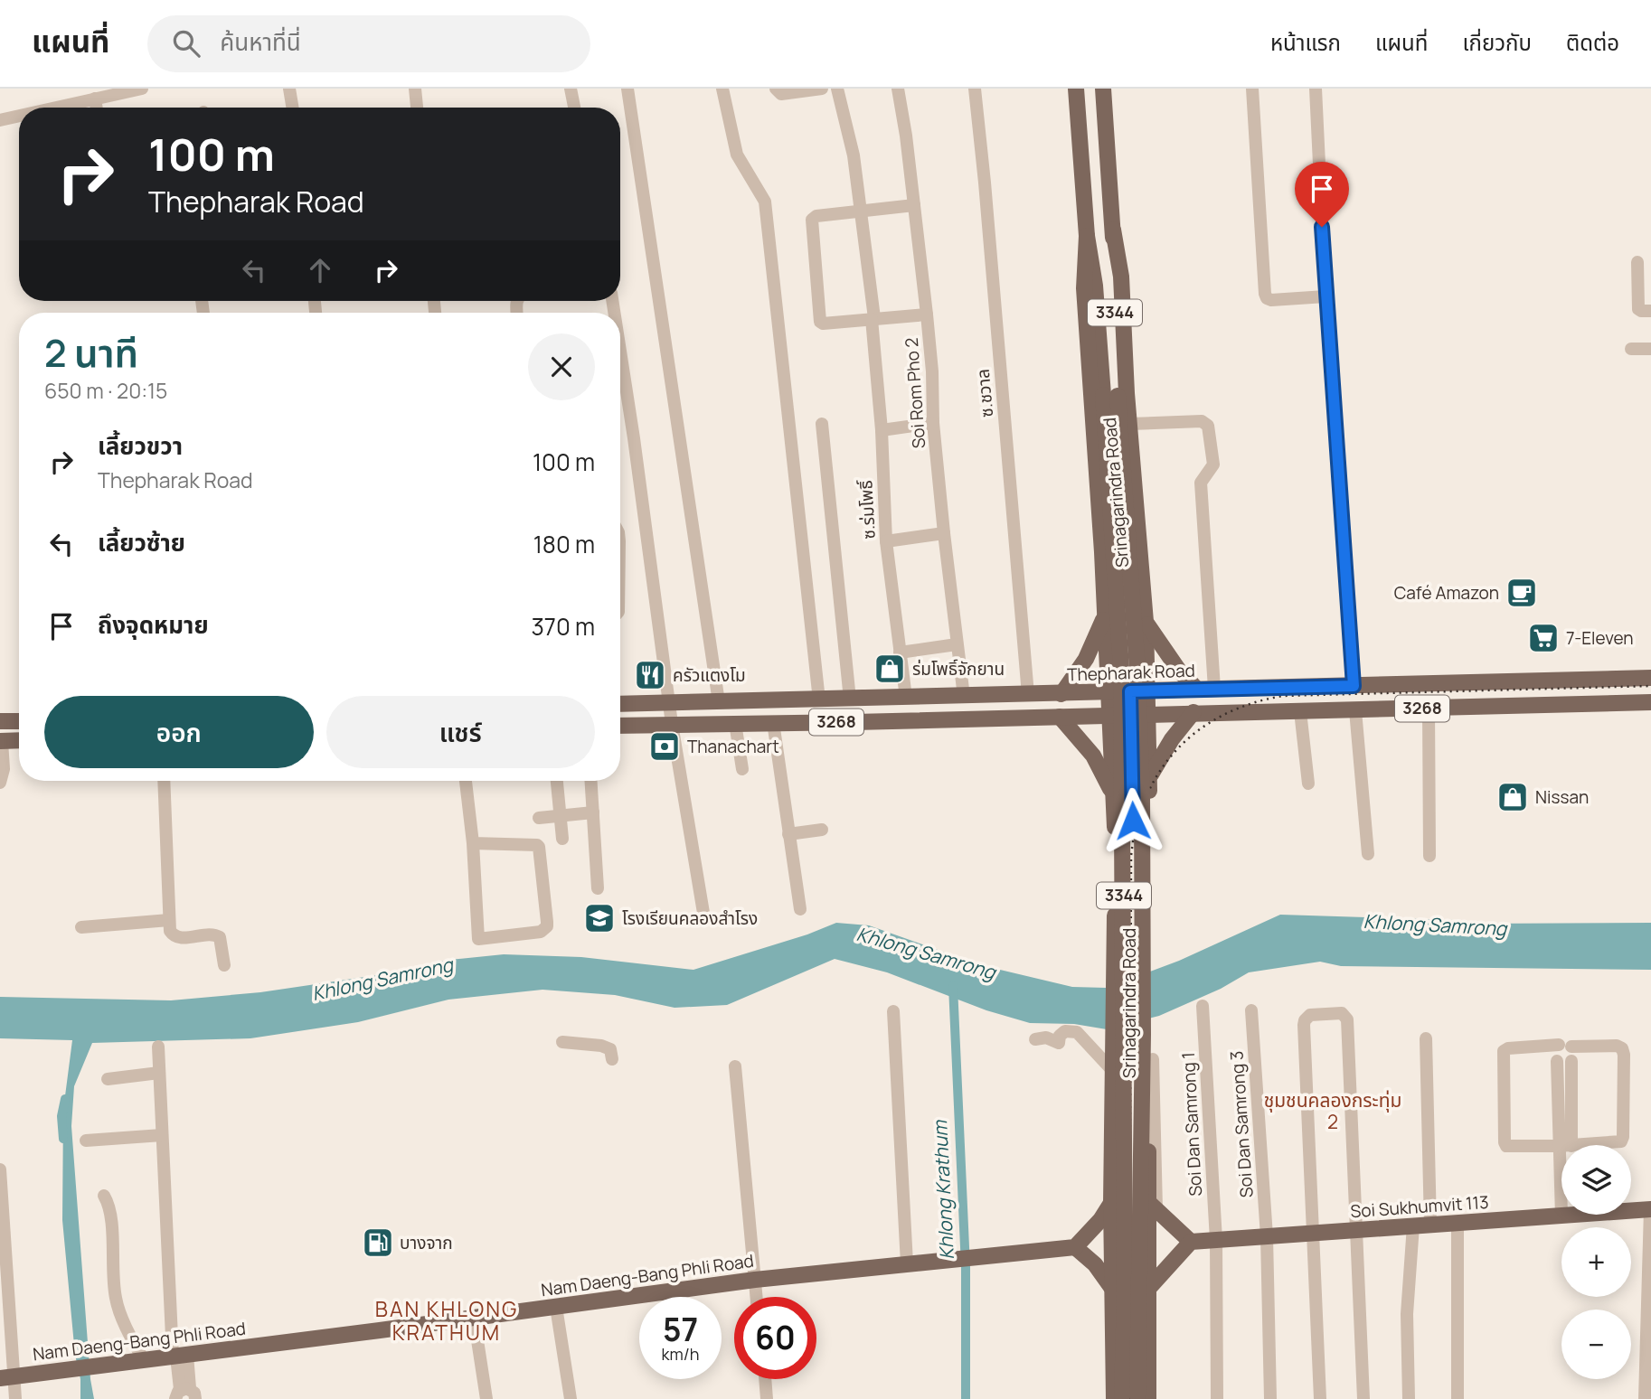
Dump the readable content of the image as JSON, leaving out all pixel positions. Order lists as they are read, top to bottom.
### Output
{
  "streets": {
    "main road": [
      "3344",
      "Srinagarindra Road",
      "Thepharak Road",
      "3268",
      "Soi Sukhumvit 113",
      "Nam Daeng-Bang Phli Road"
    ],
    "street": [
      "Soi Rom Pho 2",
      "ซ.ชวาล",
      "ซ.ร่มโพธิ์",
      "Soi Dan Samrong 1",
      "Soi Dan Samrong 3"
    ]
  },
  "crossings": [
    ["Soi Rom Pho 2", "Thepharak Road"],
    ["ซ.ชวาล", "Thepharak Road"],
    ["Srinagarindra Road", "Thepharak Road"],
    ["Srinagarindra Road", "3268"],
    ["ซ.ร่มโพธิ์", "Thepharak Road"],
    ["Soi Dan Samrong 1", "Soi Sukhumvit 113"],
    ["Soi Dan Samrong 3", "Soi Sukhumvit 113"]
  ],
  "districts": ["ชุมชนคลองกระทุ่ม 2", "BAN KHLONG KRATHUM"],
  "water": ["Khlong Samrong", "Khlong Krathum"],
  "places": {
    "cafe": ["Café Amazon"],
    "supermarket": ["7-Eleven"],
    "shop": ["ร่มโพธิ์จักยาน", "Nissan"],
    "restaurant": ["ครัวแตงโม"],
    "bank": ["Thanachart"],
    "school or university": ["โรงเรียนคลองสำโรง"],
    "fuel station": ["บางจาก"]
  },
  "page": {
    "header": "แผนที่",
    "search": "ค้นหาที่นี่",
    "nav": [
      "หน้าแรก",
      "แผนที่",
      "เกี่ยวกับ",
      "ติดต่อ"
    ],
    "turn": ["100 m", "Thepharak Road"],
    "heading": ["2 นาที", "650 m · 20:15"],
    "list": [
      {
        "name": "เลี้ยวขวา",
        "note": "Thepharak Road",
        "value": "100 m"
      },
      {
        "name": "เลี้ยวซ้าย",
        "value": "180 m"
      },
      {
        "name": "ถึงจุดหมาย",
        "value": "370 m"
      }
    ],
    "buttons": ["ออก", "แชร์"],
    "map_buttons": ["+", "−"],
    "speed": "57 km/h",
    "limit": "60"
  }
}
